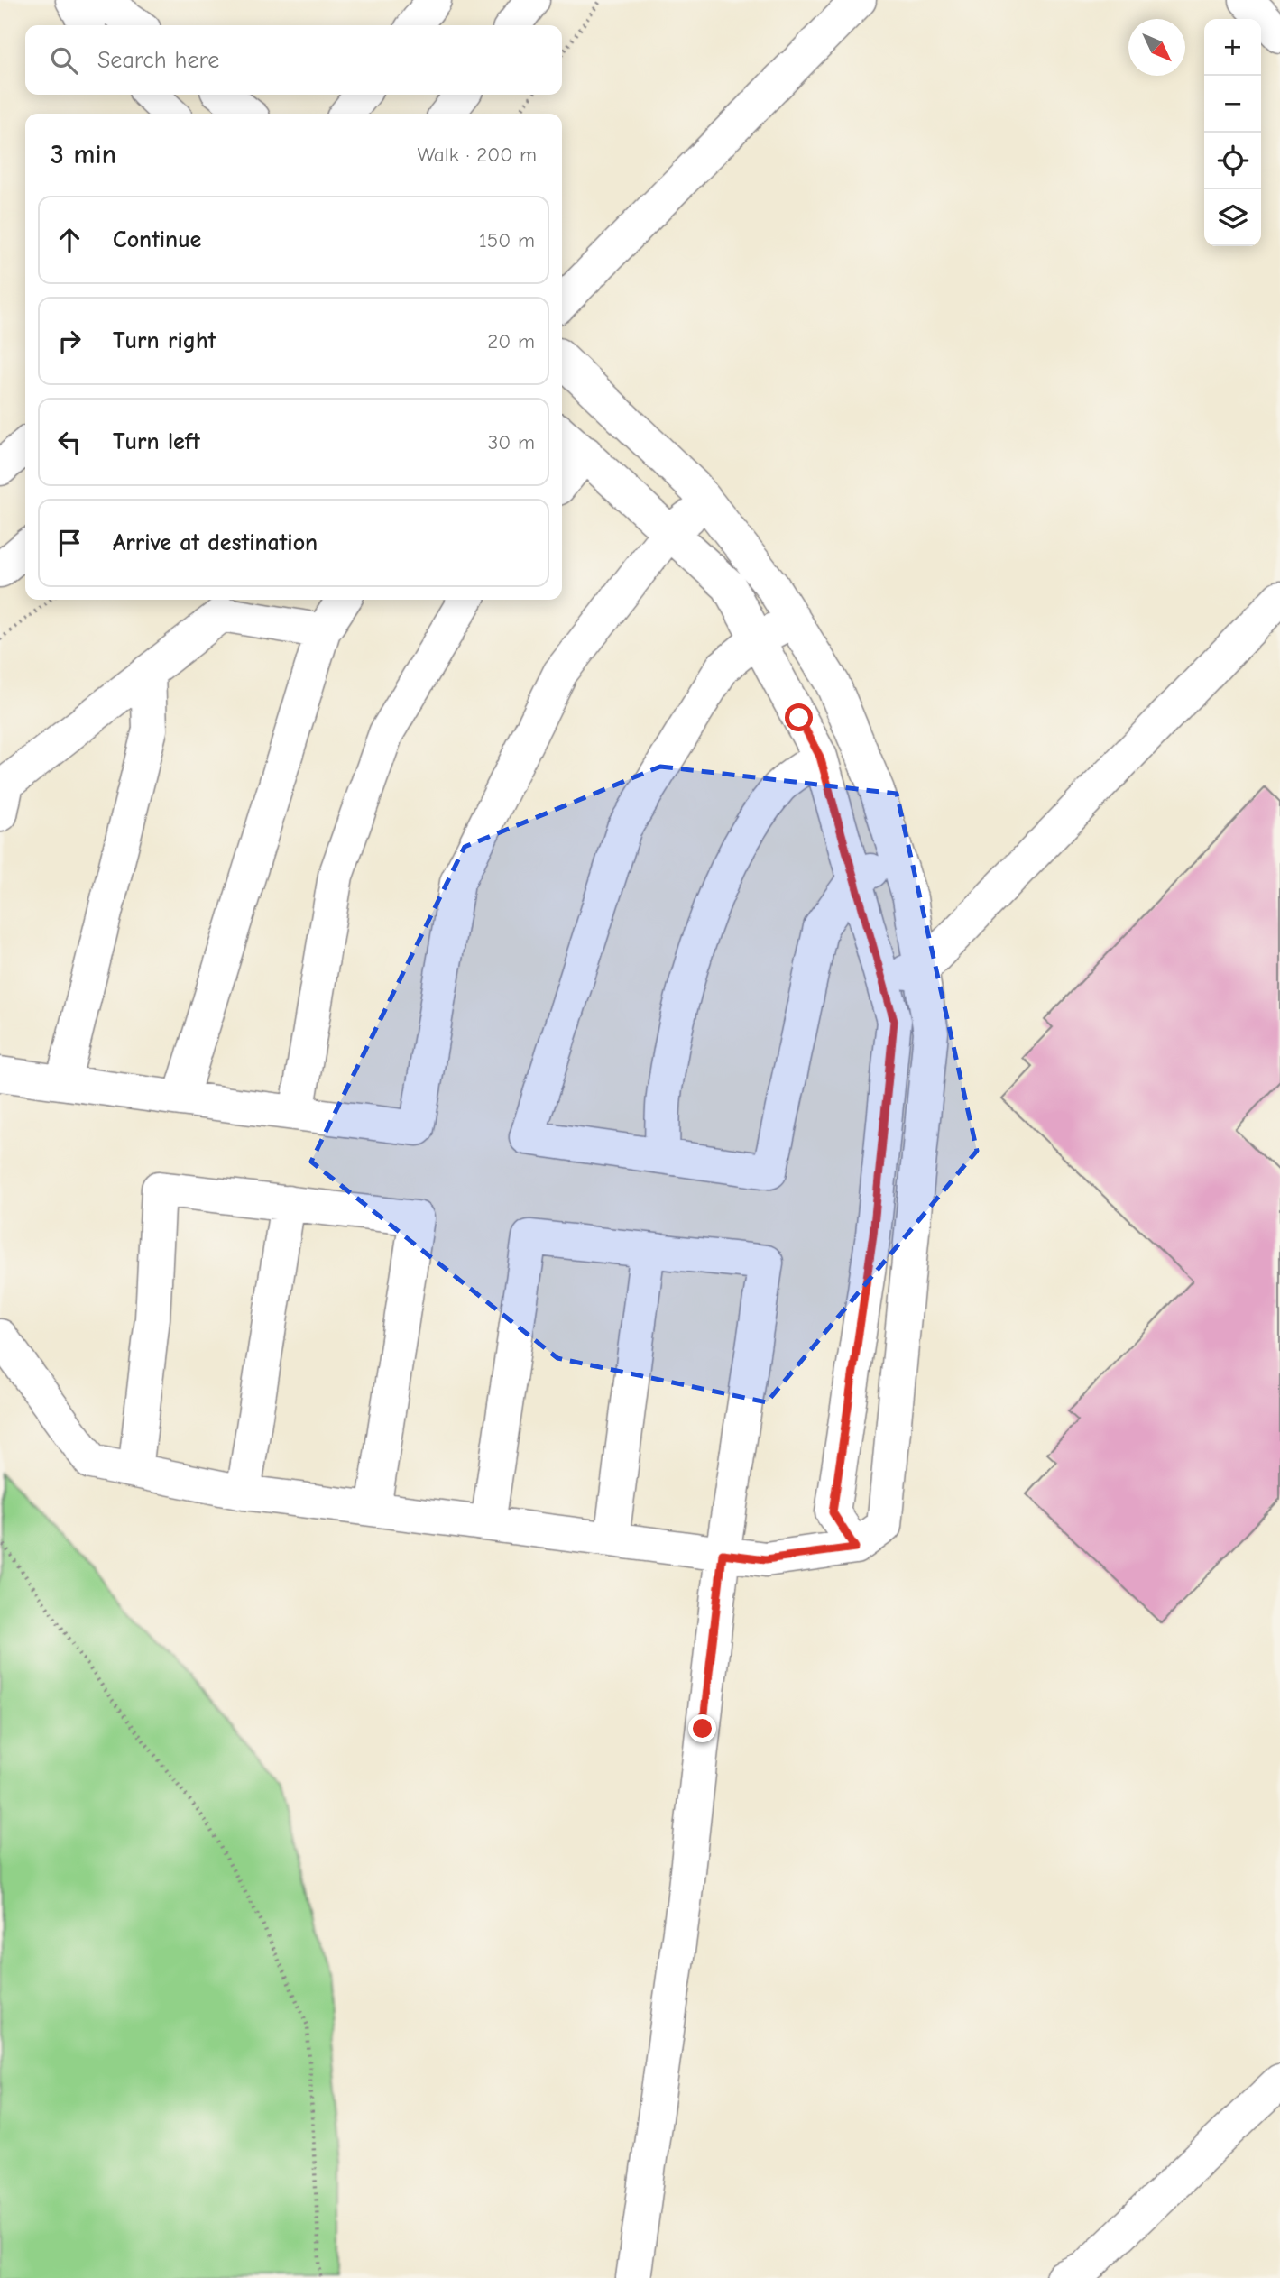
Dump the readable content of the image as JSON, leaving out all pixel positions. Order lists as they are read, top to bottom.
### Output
{
  "north": "bottom right",
  "page": {
    "map_buttons": ["+", "−"],
    "search": "Search here",
    "heading": ["3 min", "Walk · 200 m"],
    "list": [
      ["Continue", "150 m"],
      ["Turn right", "20 m"],
      ["Turn left", "30 m"],
      "Arrive at destination"
    ]
  }
}
